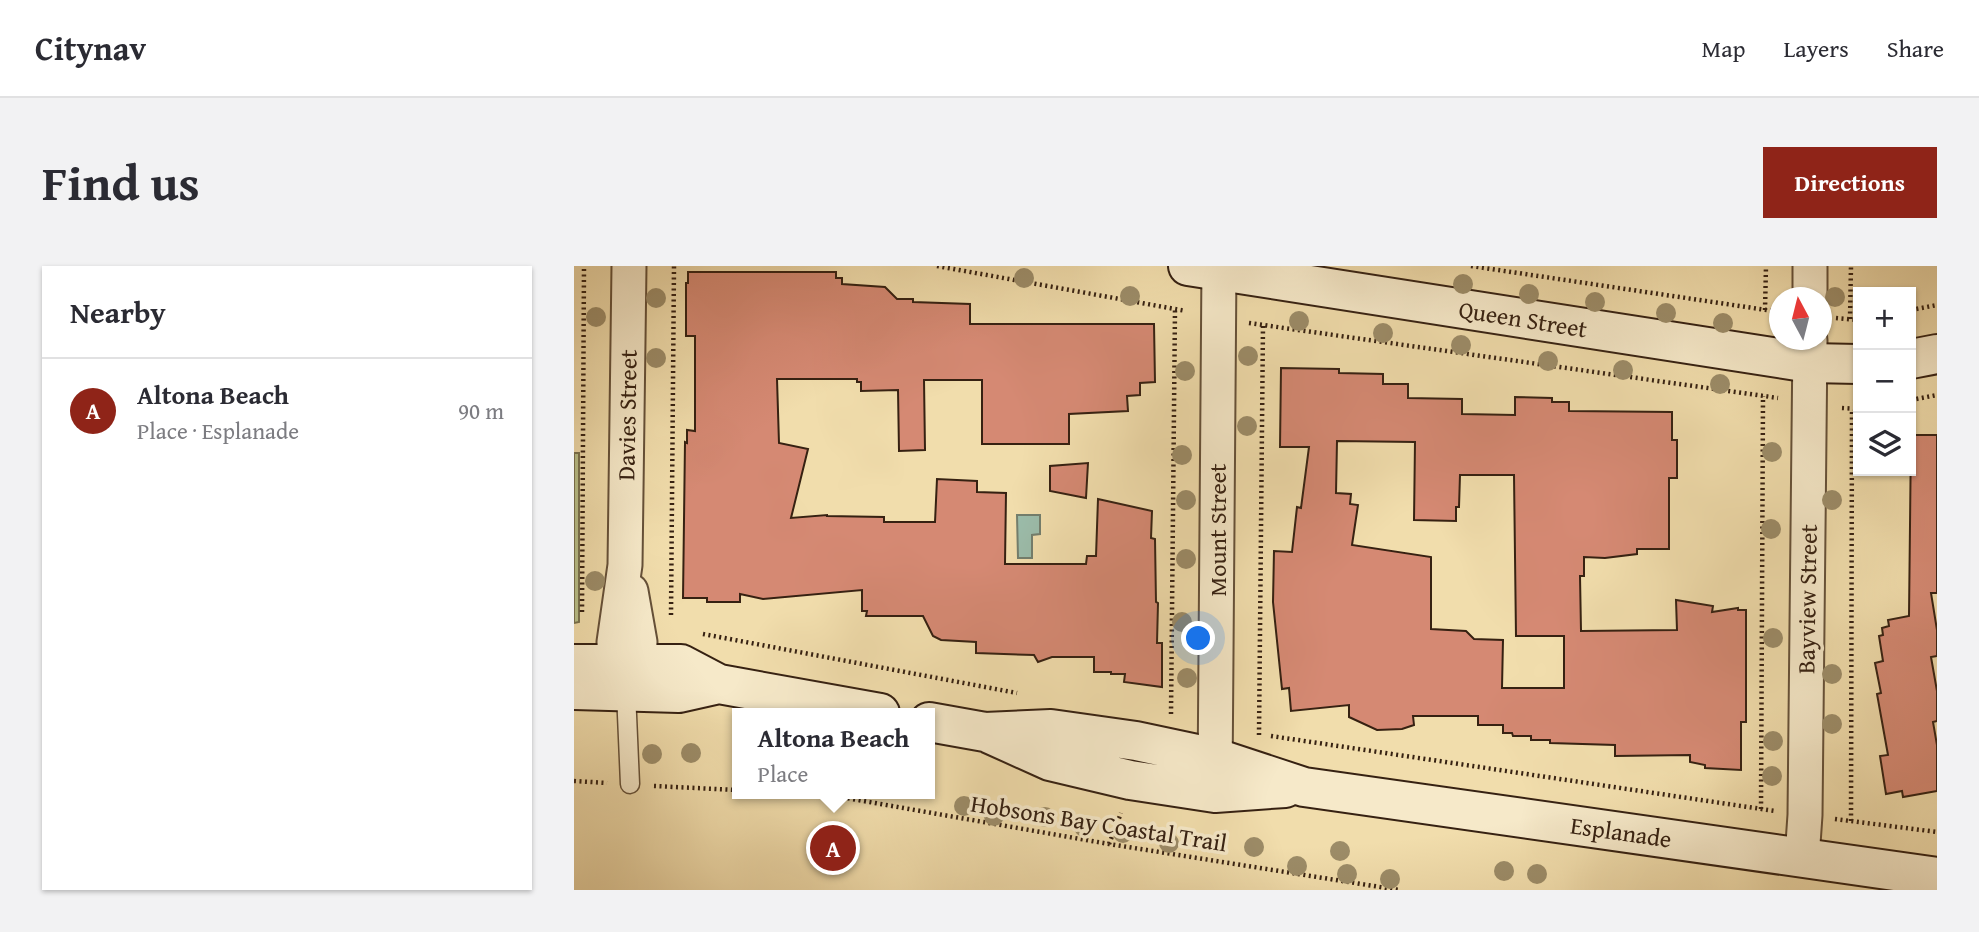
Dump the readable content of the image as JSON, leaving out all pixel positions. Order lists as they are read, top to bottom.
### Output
{
  "streets": {
    "street": [
      "Queen Street",
      "Davies Street",
      "Mount Street",
      "Bayview Street",
      "Esplanade"
    ],
    "path": ["Hobsons Bay Coastal Trail"]
  },
  "crossings": [
    ["Queen Street", "Mount Street"],
    ["Mount Street", "Esplanade"],
    ["Bayview Street", "Esplanade"]
  ],
  "north": "top",
  "page": {
    "header": "Citynav",
    "nav": ["Map", "Layers", "Share"],
    "title": "Find us",
    "buttons": "Directions",
    "heading": "Nearby",
    "map_buttons": ["+", "−"],
    "list": [
      {
        "mark": "A",
        "name": "Altona Beach",
        "note": "Place · Esplanade",
        "value": "90 m"
      }
    ],
    "popup": ["Altona Beach", "Place"],
    "pins": "A"
  }
}
